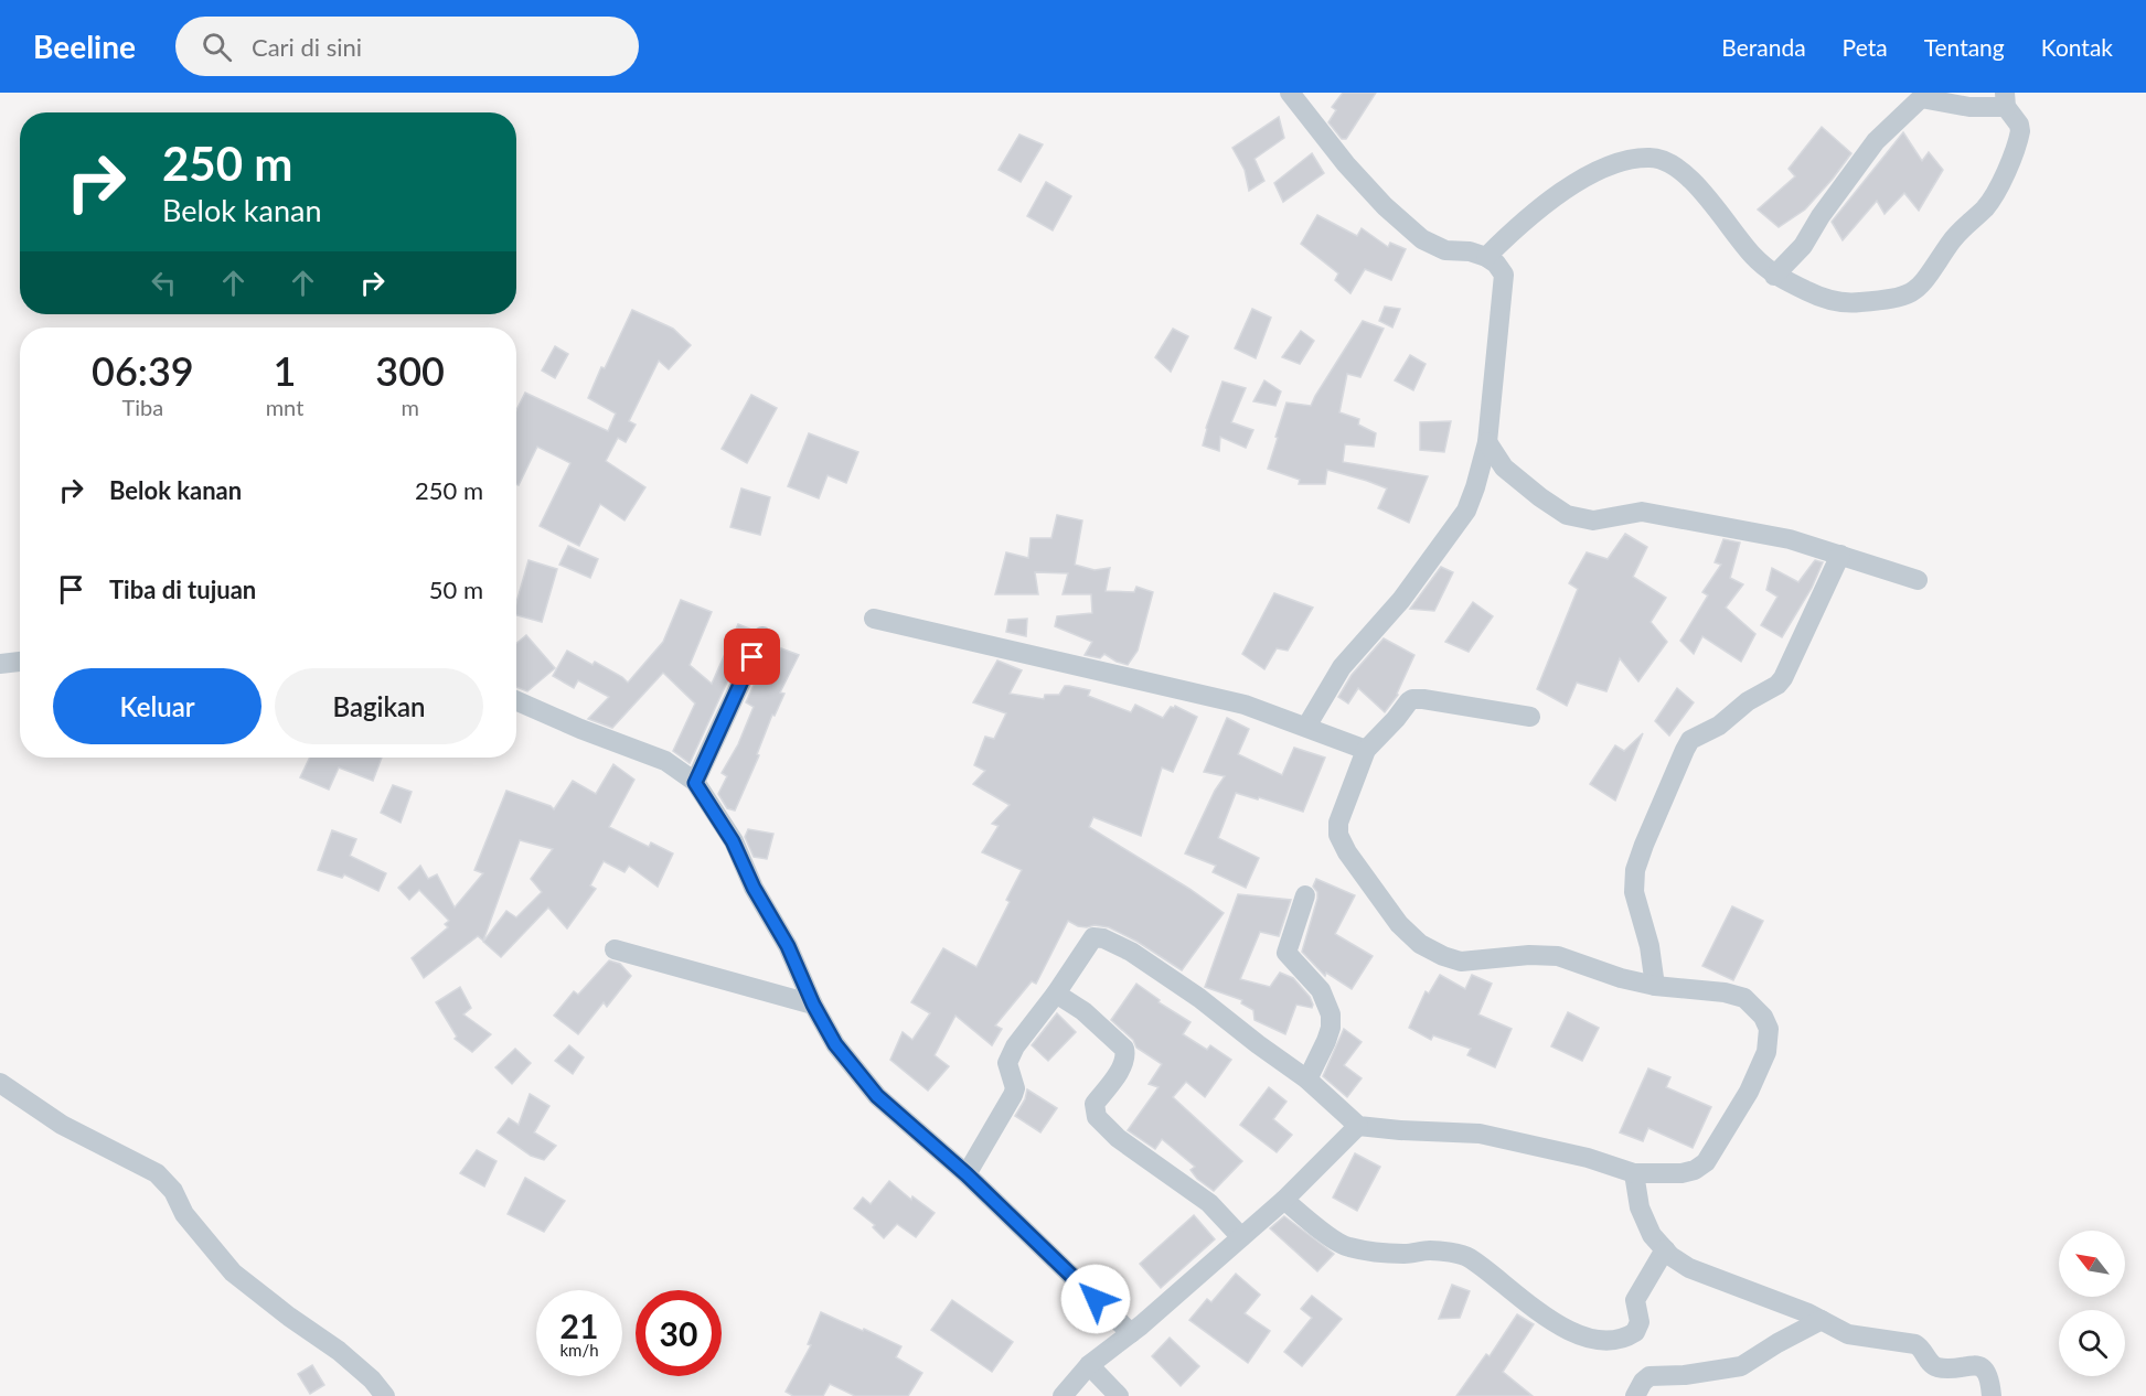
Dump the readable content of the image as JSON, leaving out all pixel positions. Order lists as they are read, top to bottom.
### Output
{
  "north": "top left",
  "page": {
    "header": "Beeline",
    "search": "Cari di sini",
    "nav": [
      "Beranda",
      "Peta",
      "Tentang",
      "Kontak"
    ],
    "turn": ["250 m", "Belok kanan"],
    "eta": [
      "06:39",
      "Tiba",
      "1",
      "mnt",
      "300",
      "m"
    ],
    "list": [
      {
        "name": "Belok kanan",
        "value": "250 m"
      },
      {
        "name": "Tiba di tujuan",
        "value": "50 m"
      }
    ],
    "buttons": ["Keluar", "Bagikan"],
    "speed": "21 km/h",
    "limit": "30"
  }
}
